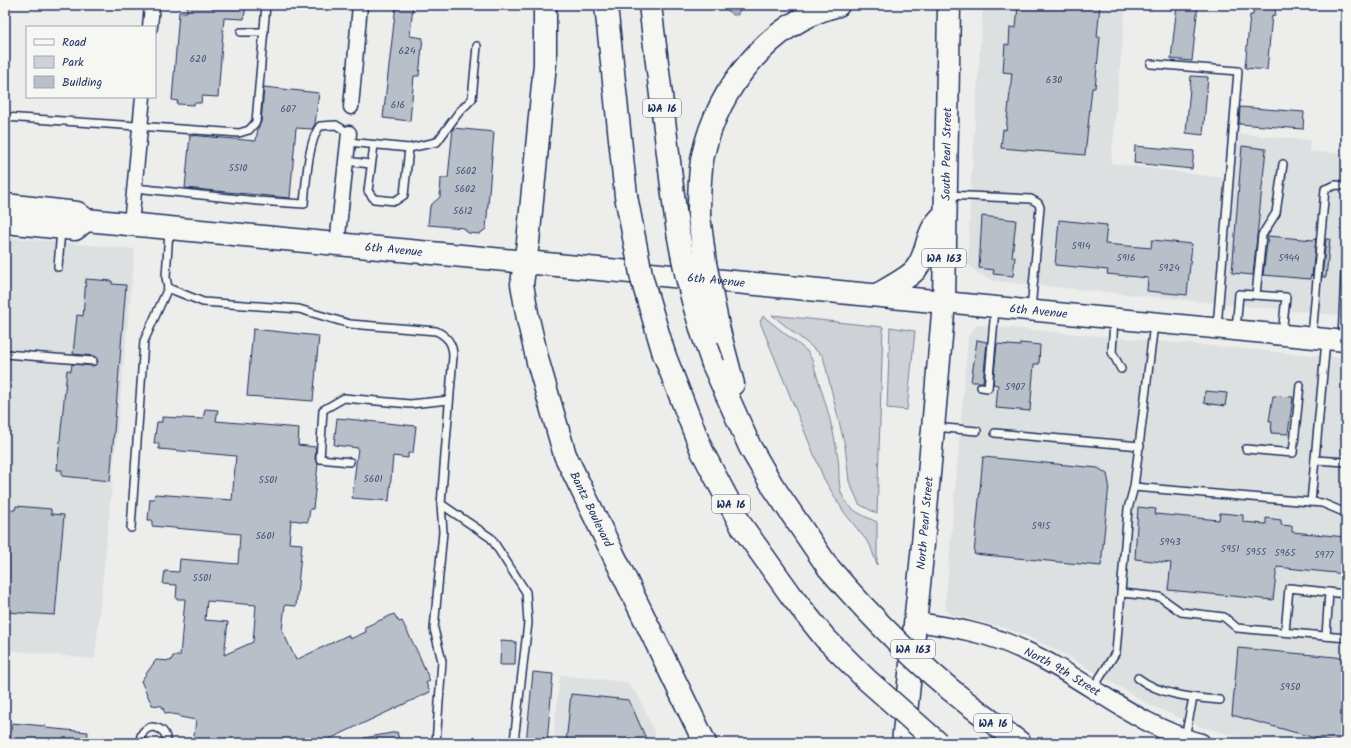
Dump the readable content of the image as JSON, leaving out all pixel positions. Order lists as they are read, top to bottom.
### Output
{
  "streets": {
    "main road": [
      "WA 16",
      "South Pearl Street",
      "6th Avenue",
      "WA 163",
      "Bantz Boulevard",
      "North Pearl Street"
    ],
    "street": ["North 9th Street"]
  },
  "crossings": [
    ["South Pearl Street", "6th Avenue"],
    ["South Pearl Street", "North Pearl Street"],
    ["6th Avenue", "Bantz Boulevard"],
    ["6th Avenue", "North Pearl Street"],
    ["North Pearl Street", "North 9th Street"]
  ],
  "house_numbers": [
    "624",
    "620",
    "630",
    "616",
    "607",
    "5510",
    "5602",
    "5602",
    "5612",
    "5914",
    "5916",
    "5944",
    "5924",
    "5907",
    "5601",
    "5501",
    "5915",
    "5601",
    "5943",
    "5951",
    "5955",
    "5965",
    "5977",
    "5501",
    "5950"
  ],
  "legend": ["Road", "Park", "Building"]
}
